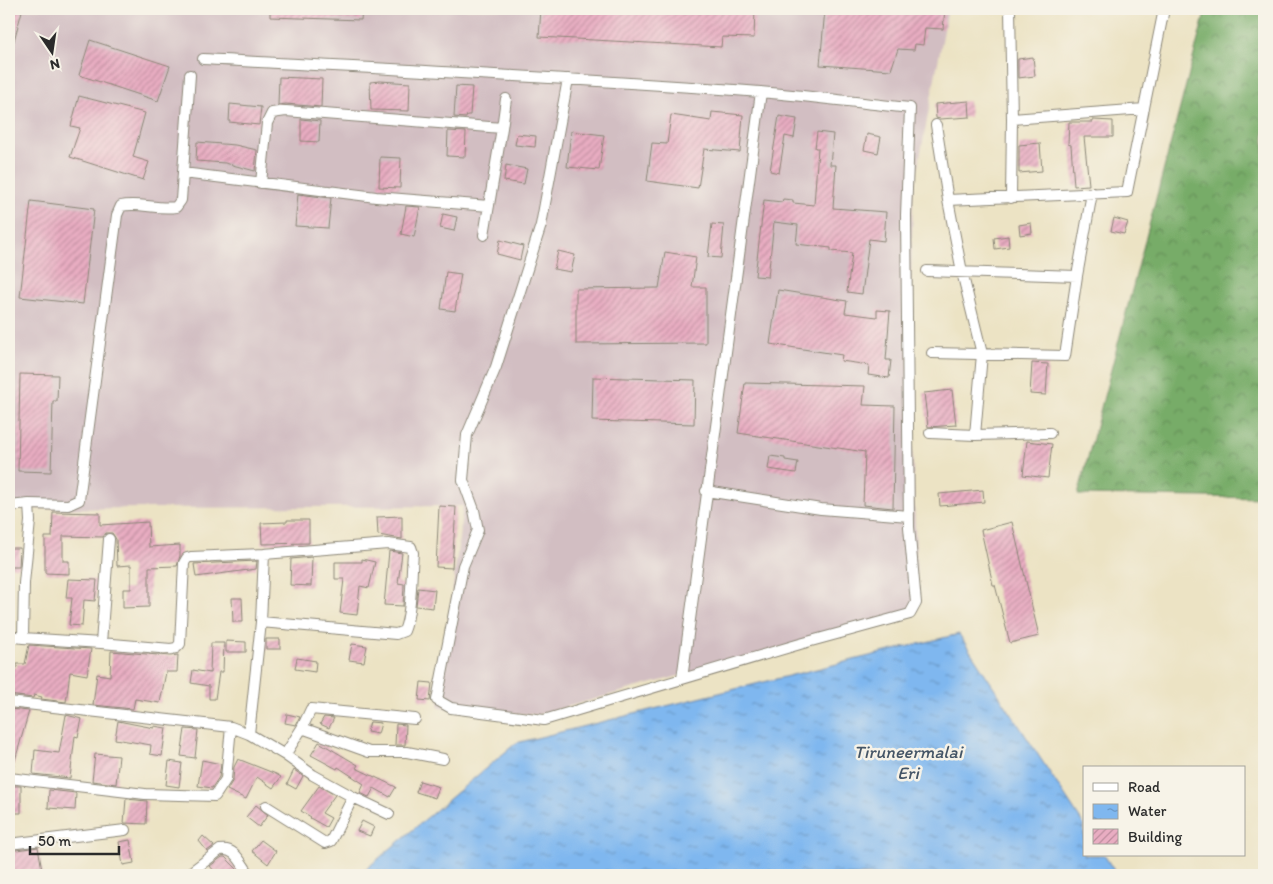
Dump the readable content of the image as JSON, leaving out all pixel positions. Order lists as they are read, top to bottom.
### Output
{
  "water": ["Tiruneermalai Eri"],
  "legend": ["Road", "Water", "Building"],
  "scale_bar": "50 m",
  "north": "bottom"
}
